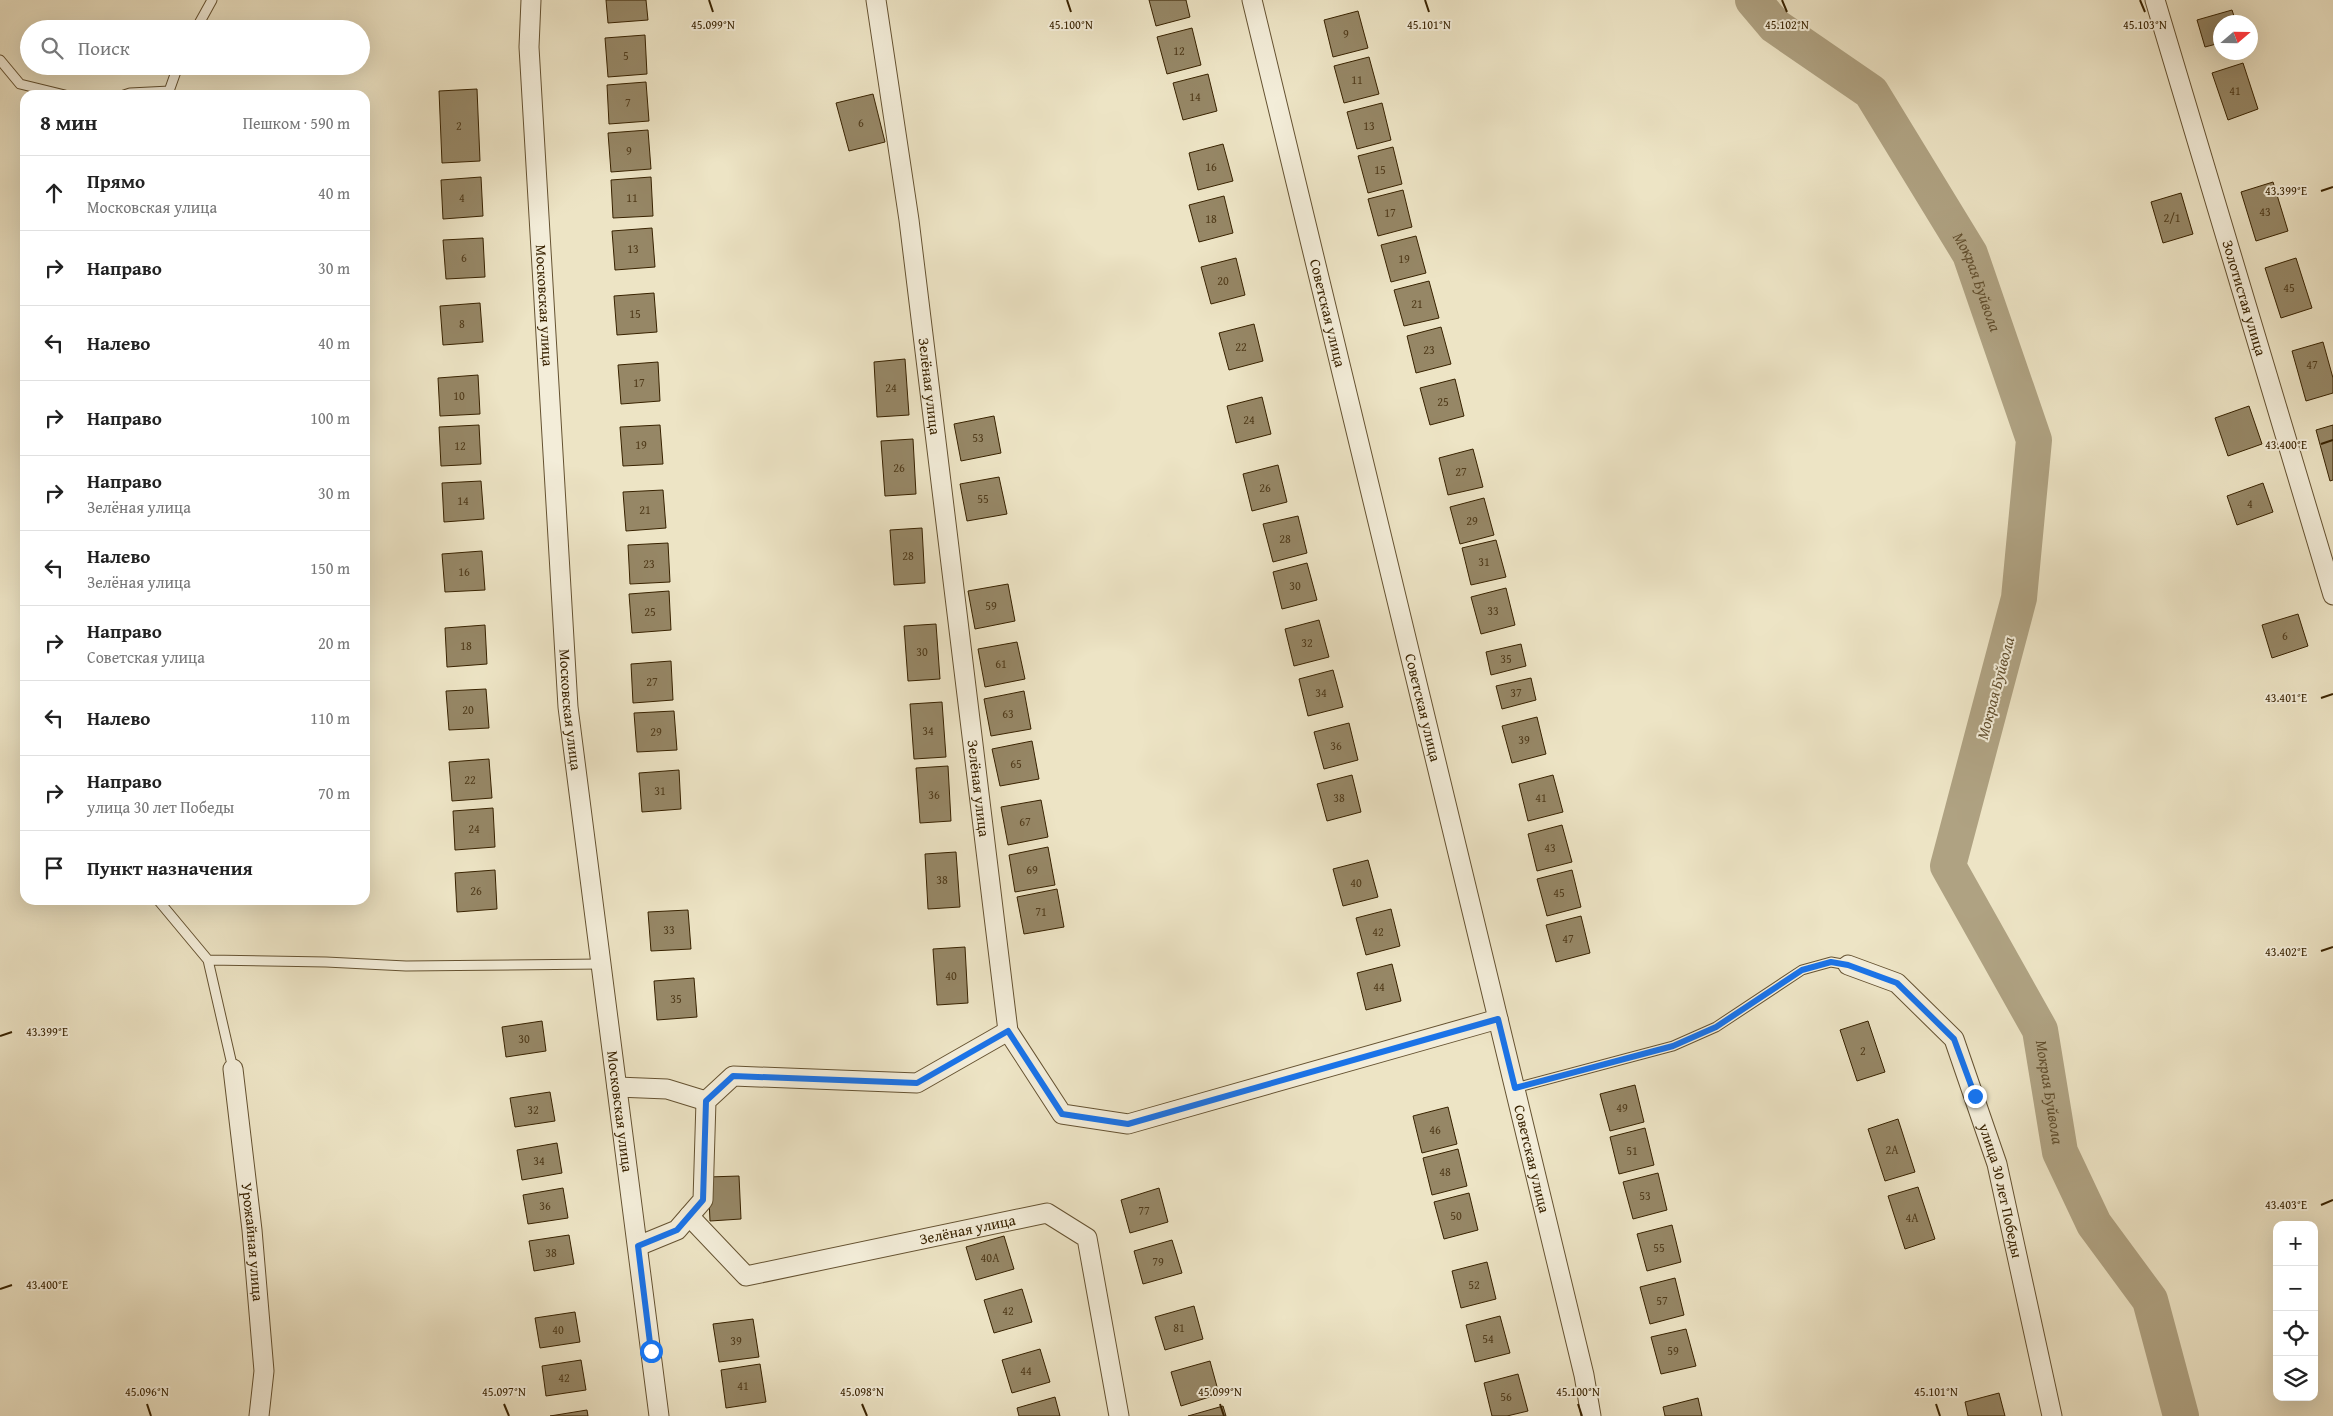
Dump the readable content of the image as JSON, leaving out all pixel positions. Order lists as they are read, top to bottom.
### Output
{
  "streets": {
    "street": [
      "Золотистая улица",
      "Московская улица",
      "Советская улица",
      "Зелёная улица",
      "улица 30 лет Победы",
      "Урожайная улица"
    ]
  },
  "crossings": [
    ["Советская улица", "Зелёная улица"]
  ],
  "water": ["Мокрая Буйвола"],
  "house_numbers": [
    "9",
    "12",
    "5",
    "11",
    "41",
    "14",
    "7",
    "6",
    "2",
    "13",
    "9",
    "16",
    "15",
    "4",
    "11",
    "43",
    "17",
    "2/1",
    "18",
    "13",
    "6",
    "19",
    "20",
    "45",
    "21",
    "15",
    "8",
    "22",
    "23",
    "47",
    "17",
    "24",
    "10",
    "25",
    "24",
    "53",
    "19",
    "12",
    "26",
    "27",
    "26",
    "55",
    "14",
    "4",
    "21",
    "29",
    "28",
    "28",
    "31",
    "23",
    "16",
    "30",
    "59",
    "33",
    "25",
    "6",
    "32",
    "18",
    "30",
    "35",
    "61",
    "27",
    "34",
    "37",
    "20",
    "63",
    "34",
    "29",
    "39",
    "36",
    "65",
    "22",
    "31",
    "36",
    "38",
    "41",
    "67",
    "24",
    "43",
    "69",
    "38",
    "40",
    "26",
    "45",
    "71",
    "33",
    "42",
    "47",
    "40",
    "44",
    "35",
    "30",
    "2",
    "49",
    "32",
    "46",
    "2А",
    "51",
    "34",
    "48",
    "53",
    "36",
    "77",
    "50",
    "4А",
    "55",
    "38",
    "40А",
    "79",
    "52",
    "57",
    "42",
    "81",
    "40",
    "54",
    "39",
    "59",
    "44",
    "42",
    "41",
    "56"
  ],
  "north": "right",
  "page": {
    "search": "Поиск",
    "heading": ["8 мин", "Пешком · 590 m"],
    "list": [
      ["Прямо", "Московская улица", "40 m"],
      ["Направо", "30 m"],
      ["Налево", "40 m"],
      ["Направо", "100 m"],
      ["Направо", "Зелёная улица", "30 m"],
      ["Налево", "Зелёная улица", "150 m"],
      ["Направо", "Советская улица", "20 m"],
      ["Налево", "110 m"],
      ["Направо", "улица 30 лет Победы", "70 m"],
      "Пункт назначения"
    ],
    "map_buttons": ["+", "−"]
  },
  "coordinates": [
    "45.099°N",
    "45.100°N",
    "45.101°N",
    "45.102°N",
    "45.103°N",
    "43.399°E",
    "43.400°E",
    "43.401°E",
    "43.402°E",
    "43.403°E",
    "45.096°N",
    "45.097°N",
    "45.098°N"
  ]
}
